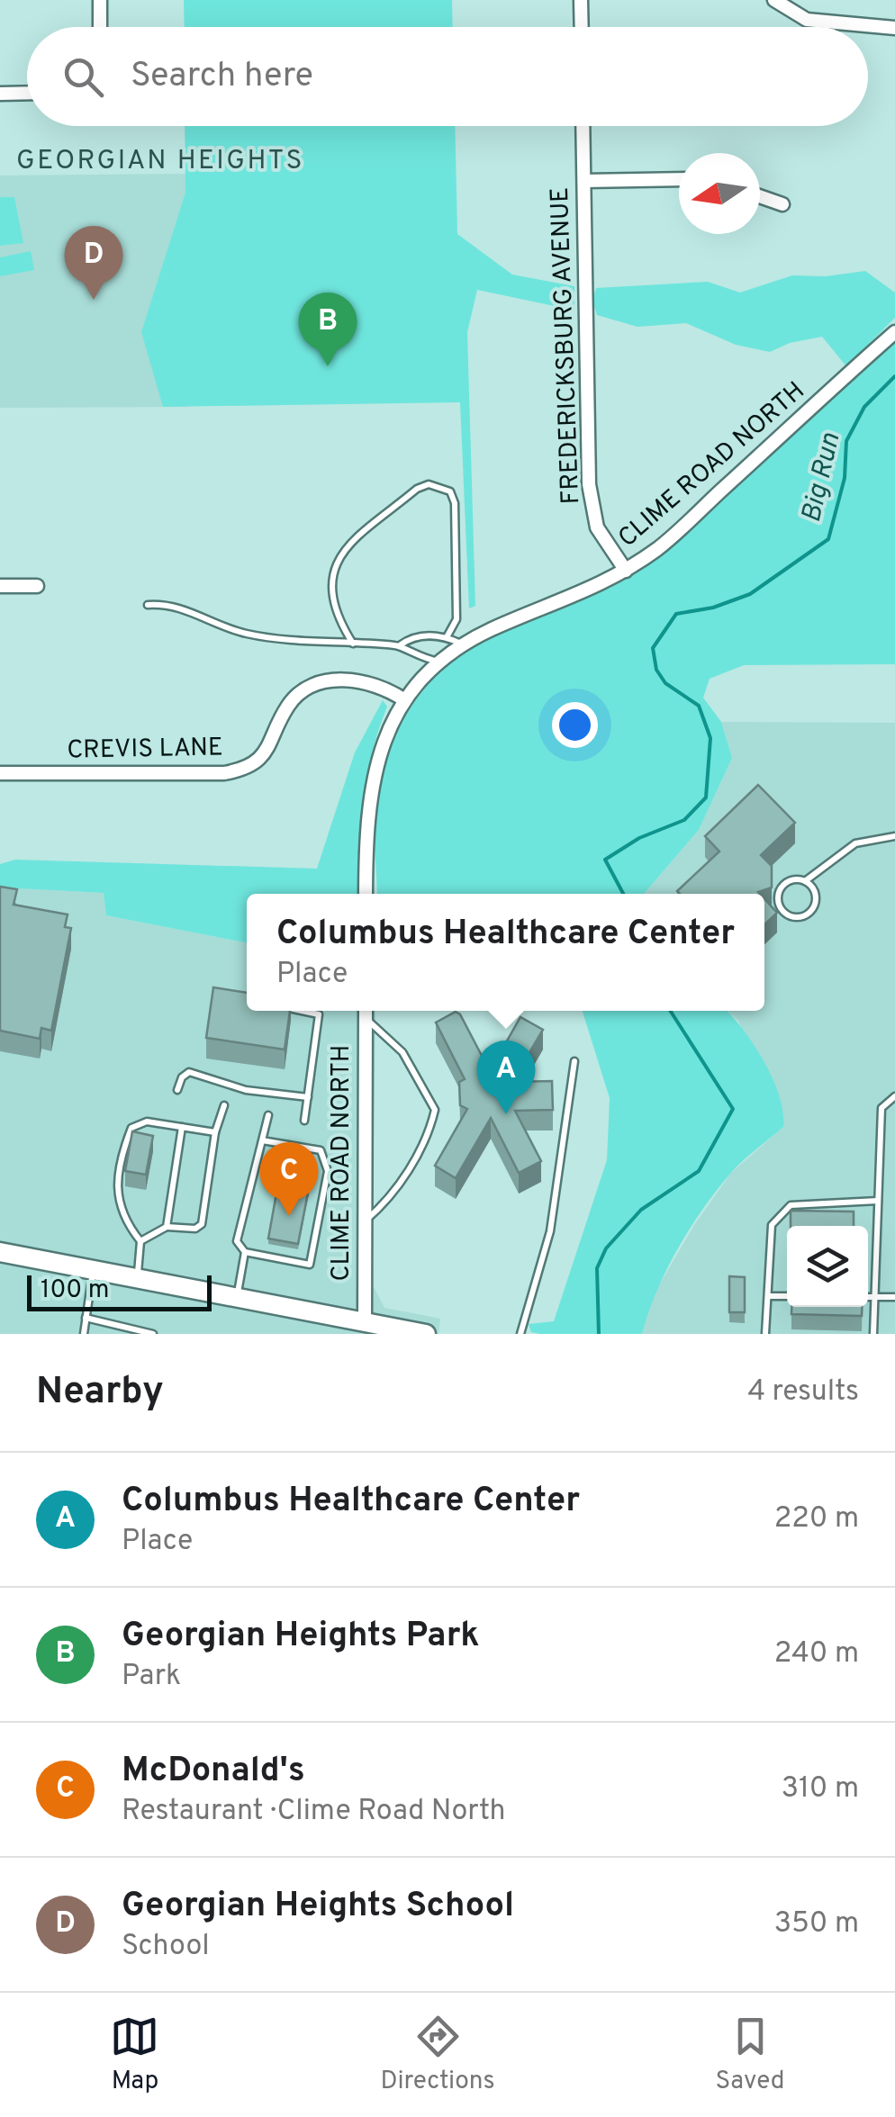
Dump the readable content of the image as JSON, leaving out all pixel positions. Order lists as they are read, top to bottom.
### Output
{
  "streets": {
    "street": ["FREDERICKSBURG AVENUE", "CLIME ROAD NORTH", "CREVIS LANE"]
  },
  "crossings": [
    ["FREDERICKSBURG AVENUE", "CLIME ROAD NORTH"],
    ["CLIME ROAD NORTH", "CREVIS LANE"]
  ],
  "districts": ["GEORGIAN HEIGHTS"],
  "water": ["Big Run"],
  "scale_bar": "100 m",
  "north": "left",
  "page": {
    "search": "Search here",
    "pins": [
      "D",
      "B",
      "A",
      "C"
    ],
    "popup": ["Columbus Healthcare Center", "Place"],
    "scale": "100 m",
    "heading": ["Nearby", "4 results"],
    "list": [
      {
        "mark": "A",
        "name": "Columbus Healthcare Center",
        "note": "Place",
        "value": "220 m"
      },
      {
        "mark": "B",
        "name": "Georgian Heights Park",
        "note": "Park",
        "value": "240 m"
      },
      {
        "mark": "C",
        "name": "McDonald's",
        "note": "Restaurant · Clime Road North",
        "value": "310 m"
      },
      {
        "mark": "D",
        "name": "Georgian Heights School",
        "note": "School",
        "value": "350 m"
      }
    ],
    "nav": ["Map", "Directions", "Saved"]
  }
}
